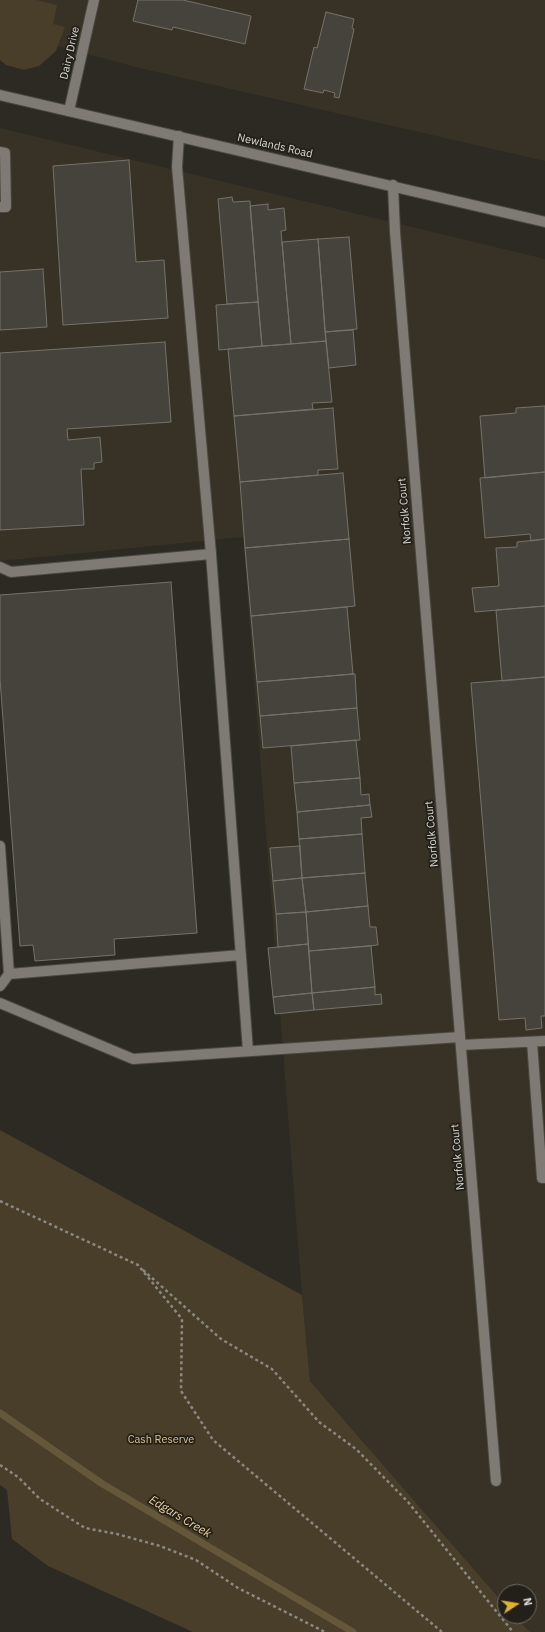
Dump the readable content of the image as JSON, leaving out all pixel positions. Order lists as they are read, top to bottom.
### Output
{
  "streets": {
    "street": ["Dairy Drive", "Newlands Road", "Norfolk Court"]
  },
  "crossings": [
    ["Dairy Drive", "Newlands Road"],
    ["Newlands Road", "Norfolk Court"]
  ],
  "water": ["Edgars Creek"],
  "parks": ["Cash Reserve"],
  "north": "right"
}
